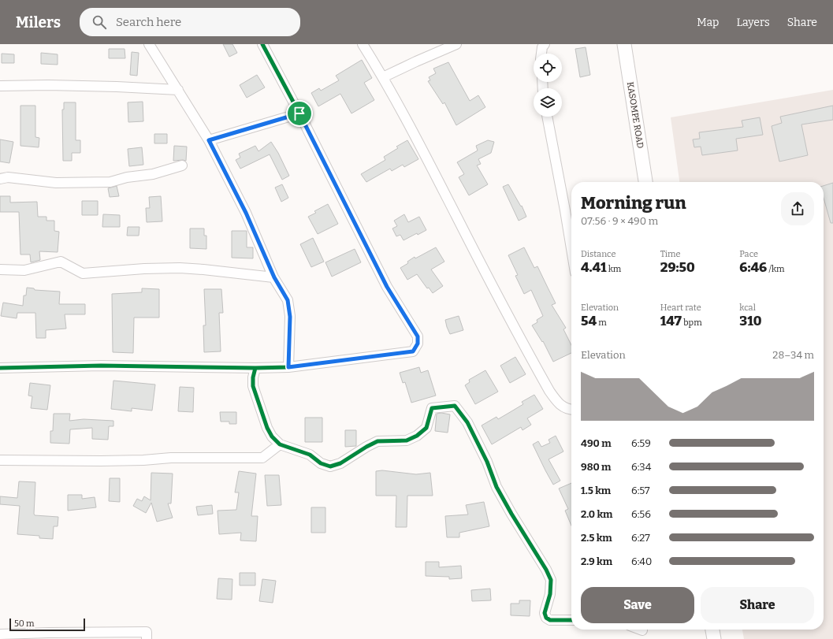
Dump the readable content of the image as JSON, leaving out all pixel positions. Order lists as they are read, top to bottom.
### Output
{
  "streets": {
    "street": ["KASOMPE ROAD"]
  },
  "scale_bar": "50 m",
  "page": {
    "header": "Milers",
    "search": "Search here",
    "nav": ["Map", "Layers", "Share"],
    "heading": ["Morning run", "07:56 · 9 × 490 m"],
    "stats": [
      ["Distance", "4.41 km"],
      ["Time", "29:50"],
      ["Pace", "6:46 /km"],
      ["Elevation", "54 m"],
      ["Heart rate", "147 bpm"],
      ["kcal", "310"]
    ],
    "chart": ["Elevation", "28–34 m"],
    "list": [
      {
        "name": "490 m",
        "note": "6:59"
      },
      {
        "name": "980 m",
        "note": "6:34"
      },
      {
        "name": "1.5 km",
        "note": "6:57"
      },
      {
        "name": "2.0 km",
        "note": "6:56"
      },
      {
        "name": "2.5 km",
        "note": "6:27"
      },
      {
        "name": "2.9 km",
        "note": "6:40"
      }
    ],
    "buttons": ["Save", "Share"],
    "scale": "50 m"
  }
}
